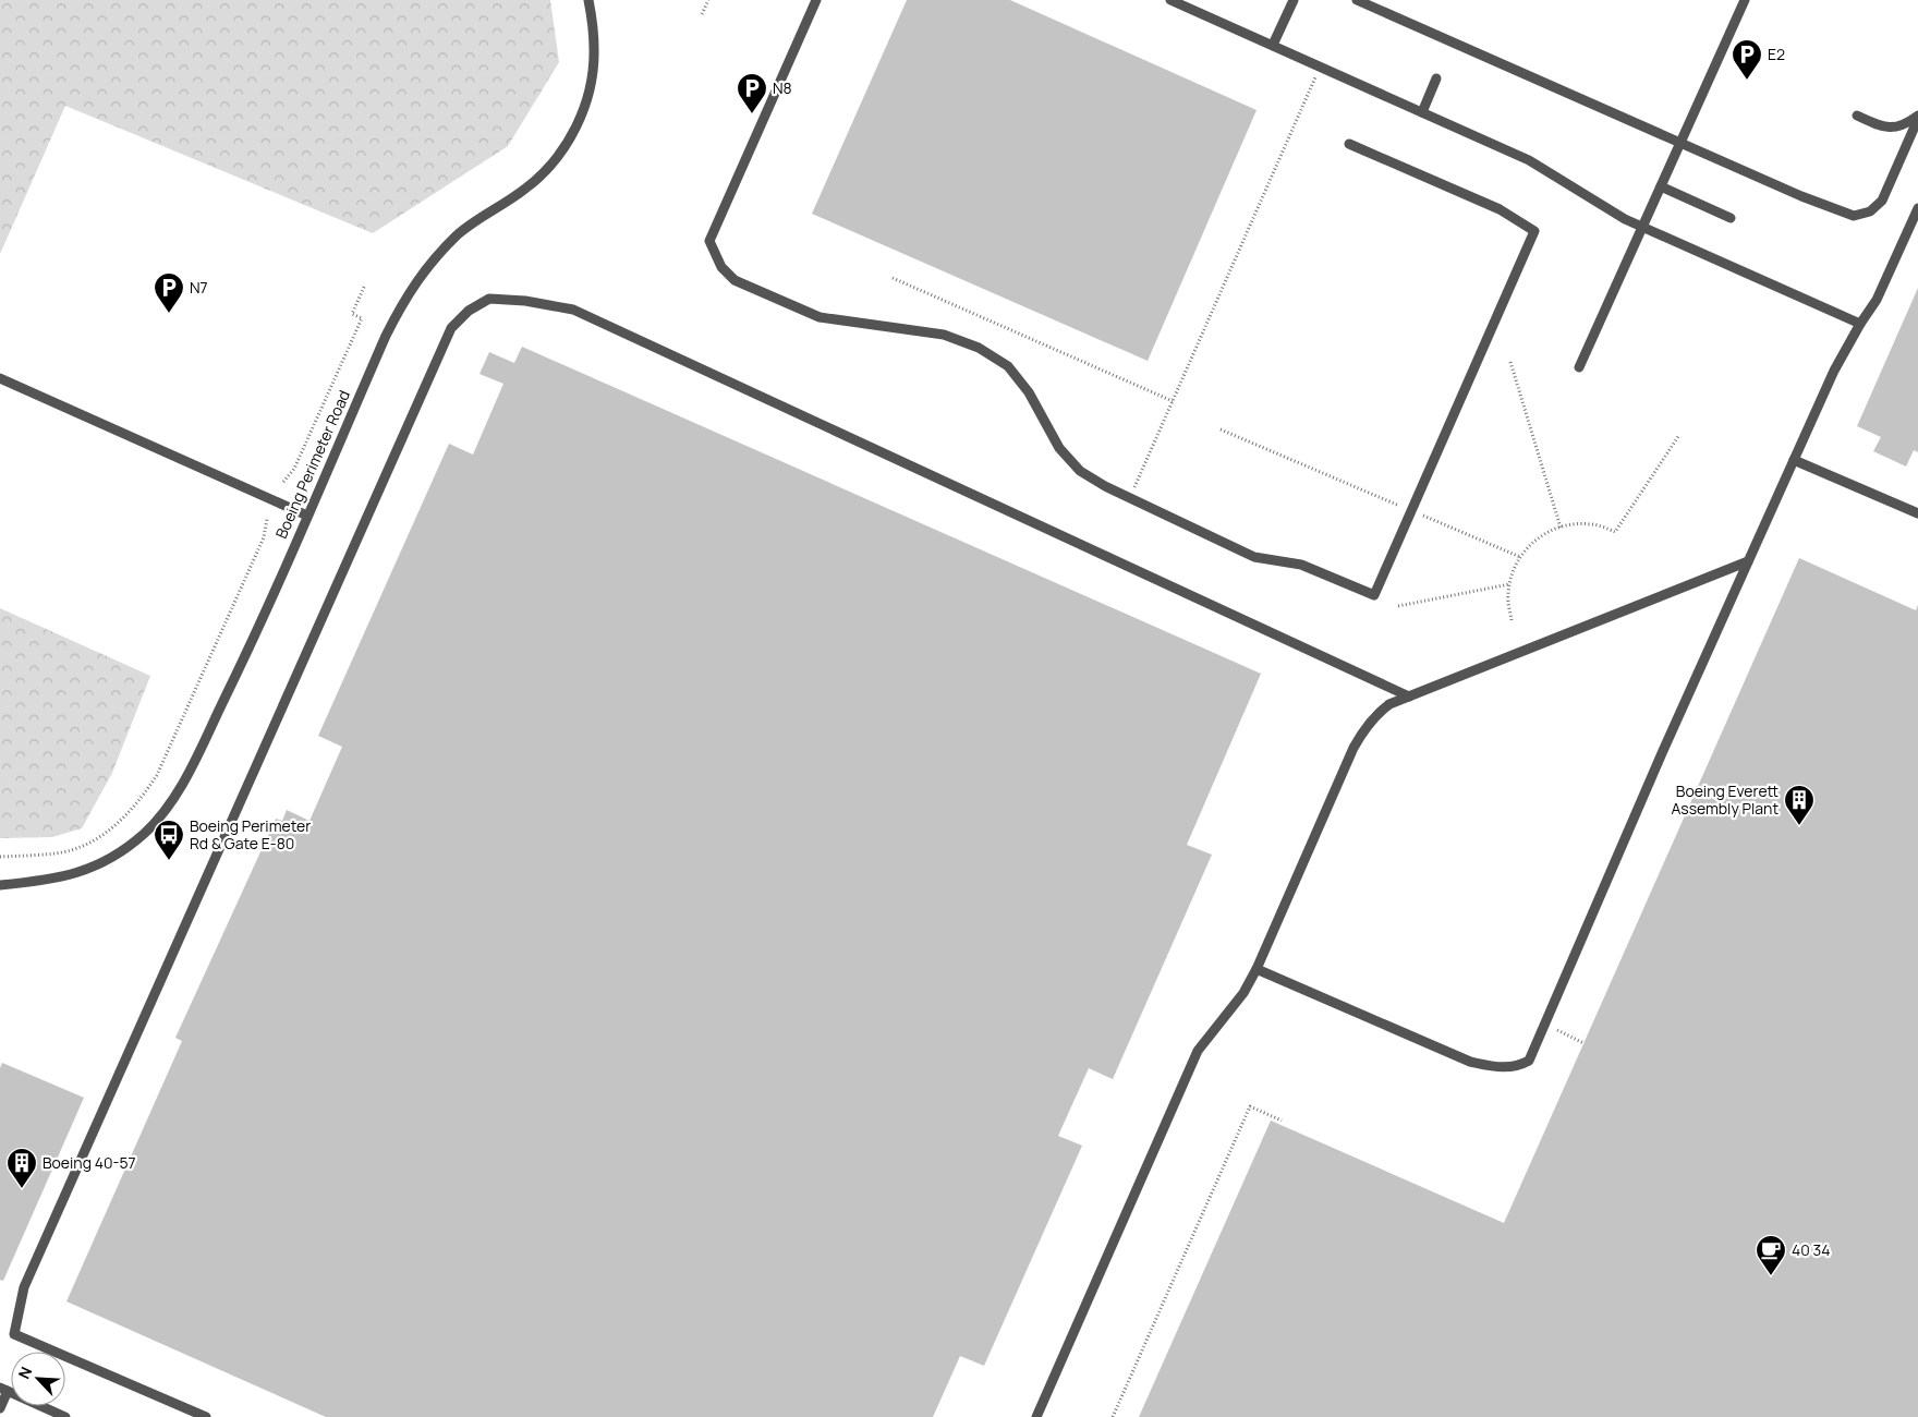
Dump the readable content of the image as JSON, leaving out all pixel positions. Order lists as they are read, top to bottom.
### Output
{
  "streets": {
    "lane": ["Boeing Perimeter Road"]
  },
  "places": {
    "parking": ["E2", "N8", "N7"],
    "building": ["Boeing Everett Assembly Plant", "Boeing 40-57"],
    "bus stop": ["Boeing Perimeter Rd & Gate E-80"],
    "cafe": ["40 34"]
  },
  "north": "top left"
}
